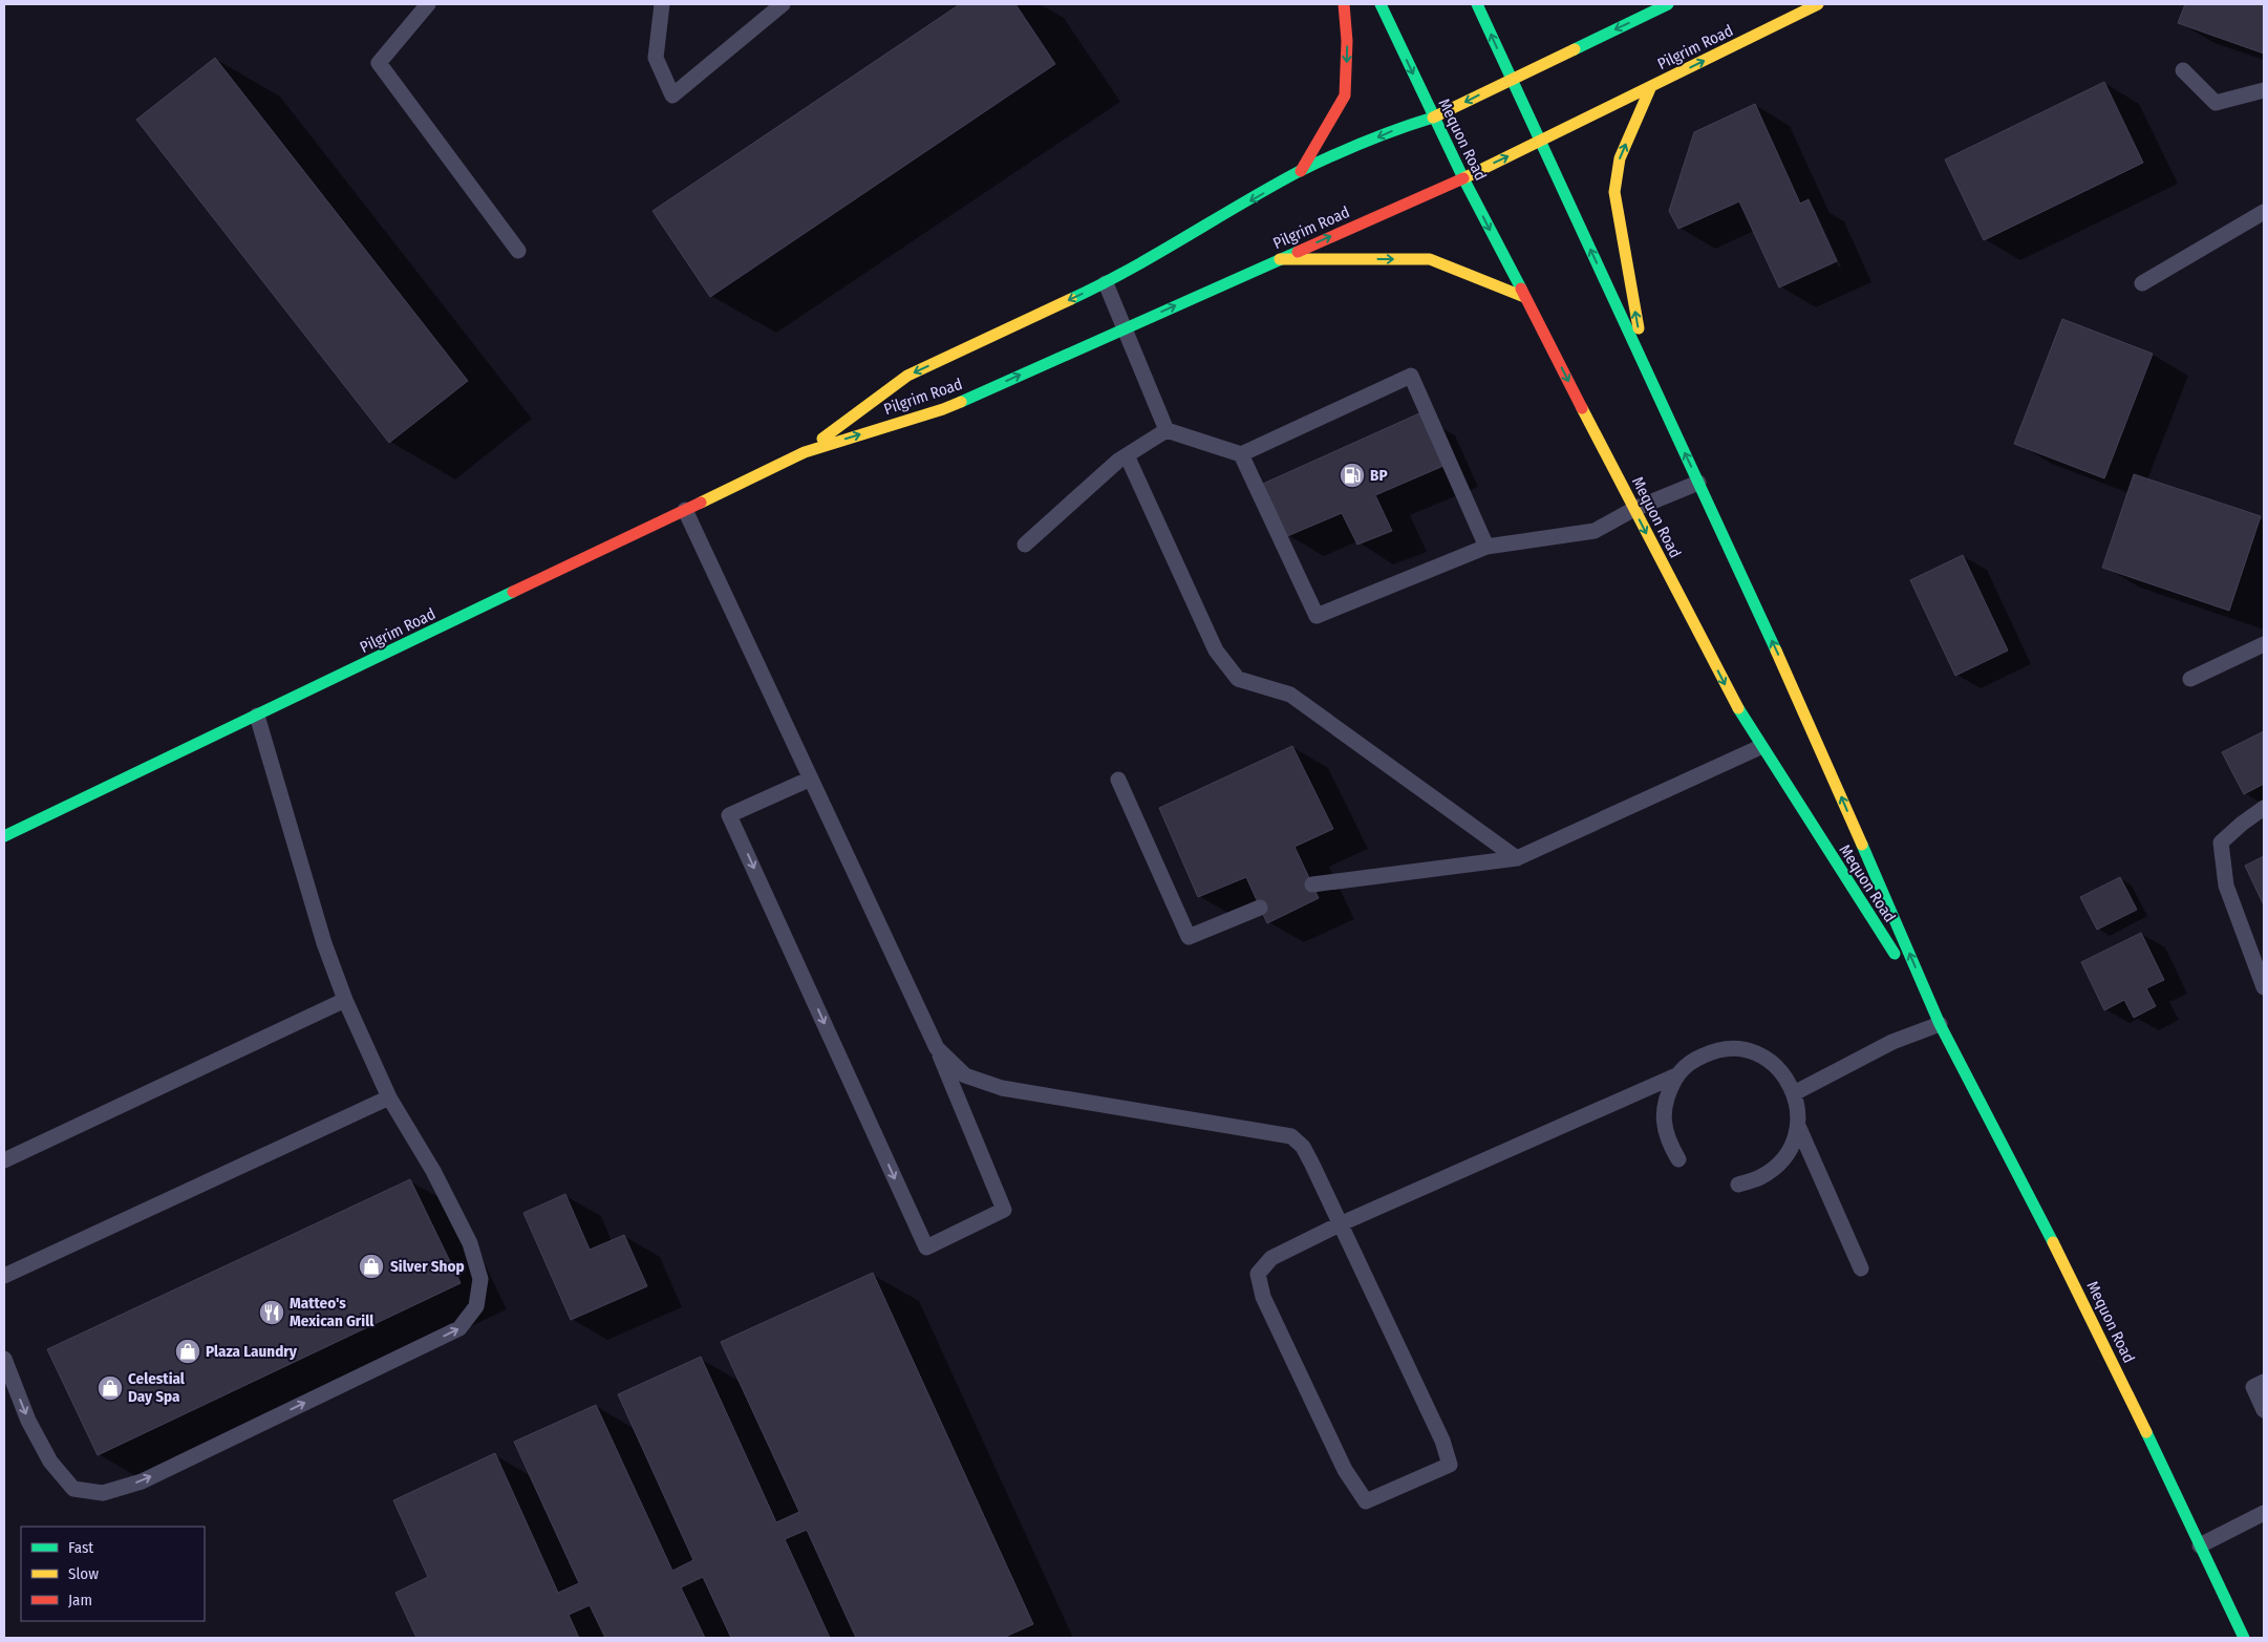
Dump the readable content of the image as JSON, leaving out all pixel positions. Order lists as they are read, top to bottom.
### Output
{
  "streets": {
    "main road": ["Pilgrim Road", "Mequon Road"]
  },
  "crossings": [
    ["Pilgrim Road", "Mequon Road"]
  ],
  "places": {
    "fuel station": ["BP"],
    "shop": ["Silver Shop", "Plaza Laundry", "Celestial Day Spa"],
    "restaurant": ["Matteo's Mexican Grill"]
  },
  "legend": ["Fast", "Slow", "Jam"]
}
